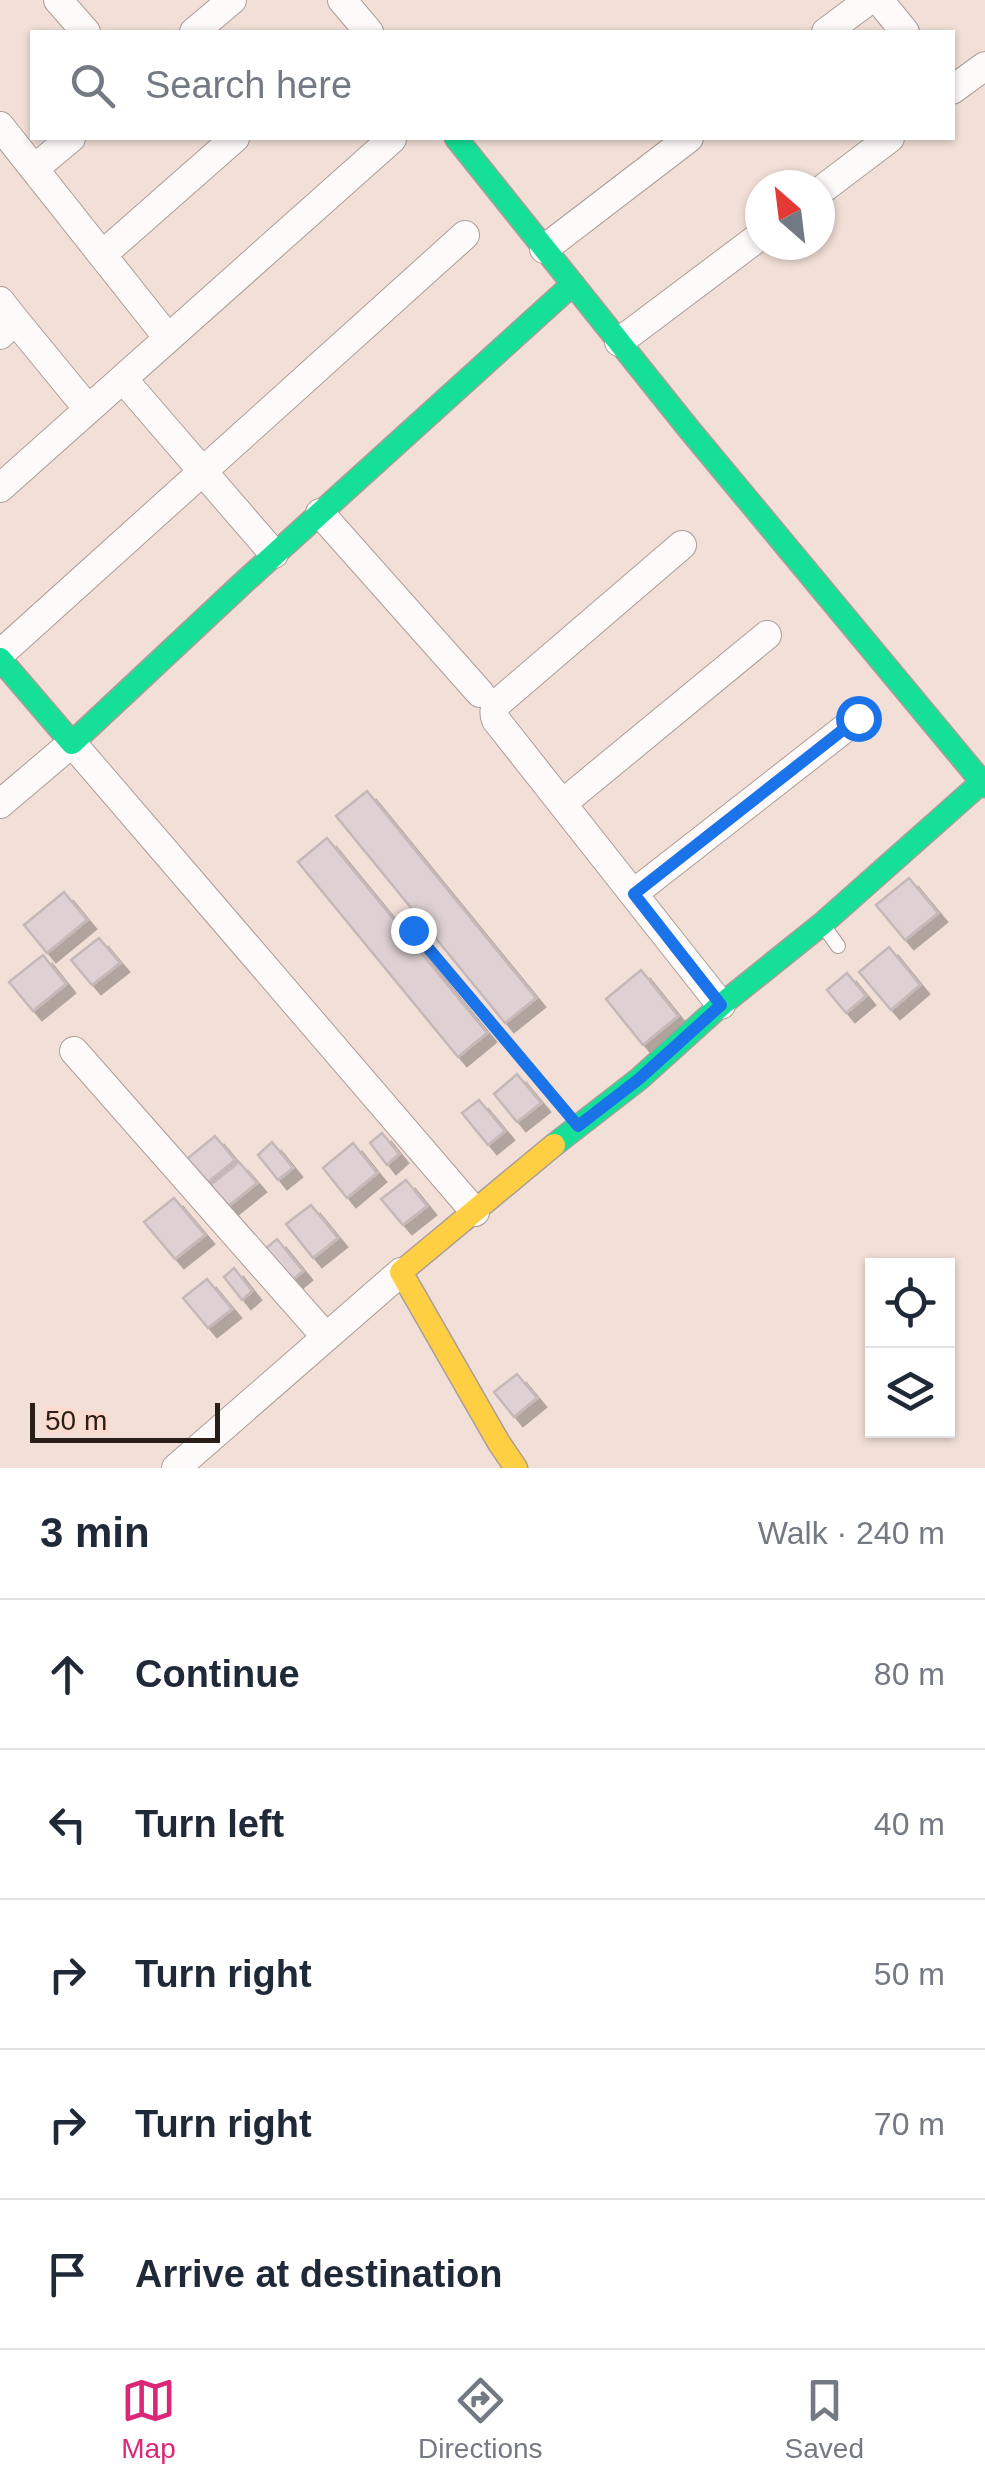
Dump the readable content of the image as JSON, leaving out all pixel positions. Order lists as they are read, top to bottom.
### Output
{
  "scale_bar": "50 m",
  "north": "top left",
  "page": {
    "search": "Search here",
    "scale": "50 m",
    "heading": ["3 min", "Walk · 240 m"],
    "list": [
      ["Continue", "80 m"],
      ["Turn left", "40 m"],
      ["Turn right", "50 m"],
      ["Turn right", "70 m"],
      "Arrive at destination"
    ],
    "nav": ["Map", "Directions", "Saved"]
  }
}
